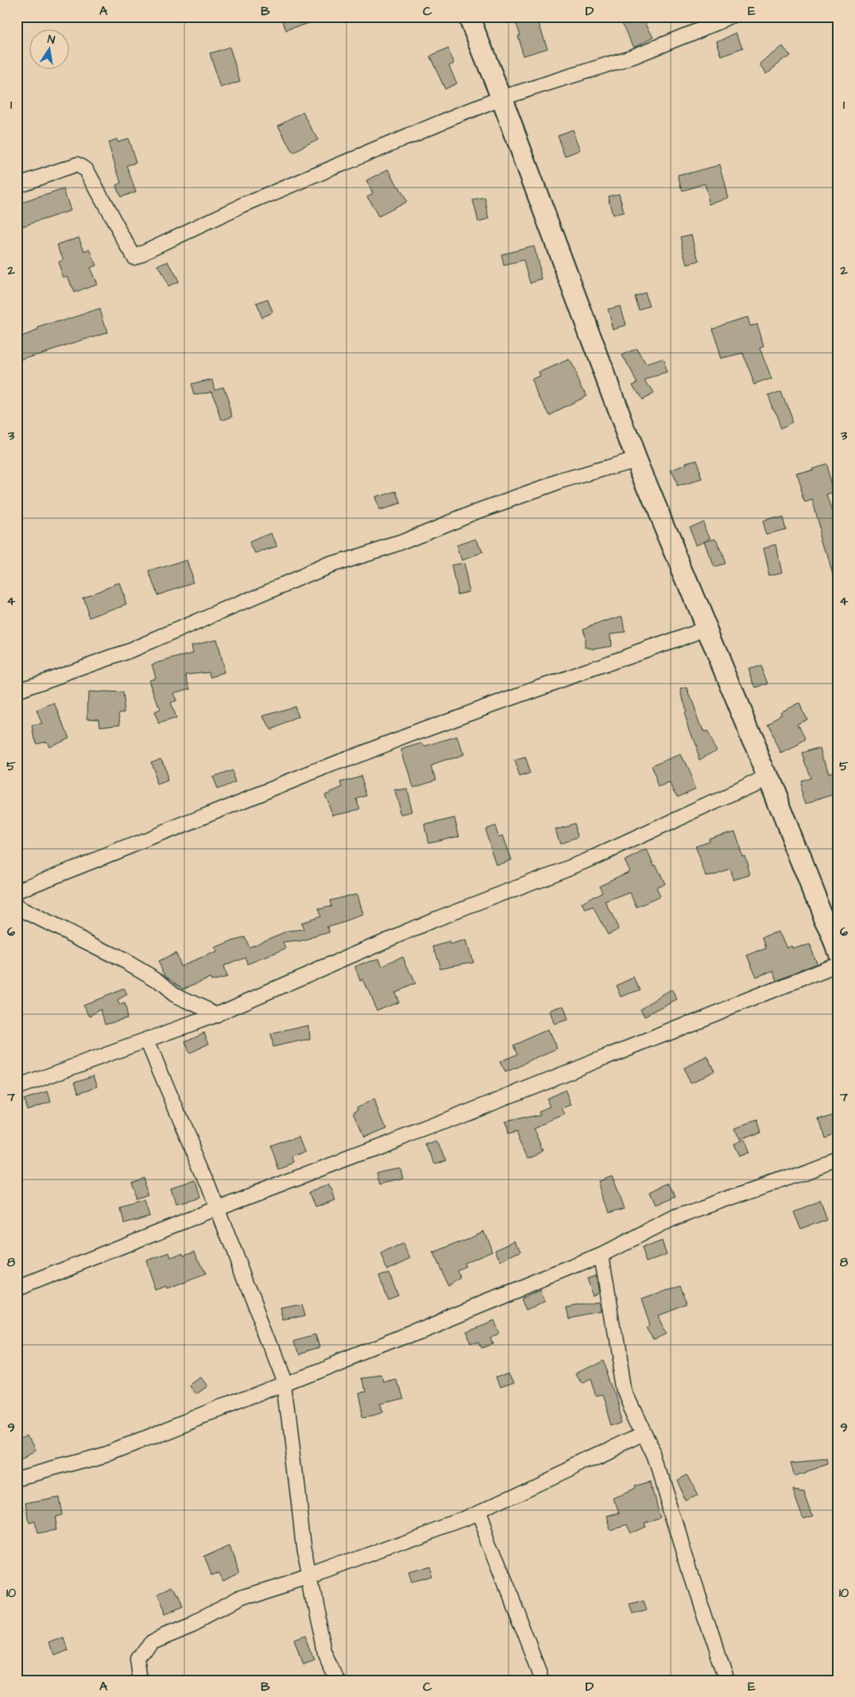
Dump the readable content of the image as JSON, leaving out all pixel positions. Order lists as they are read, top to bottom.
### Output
{
  "north": "top",
  "grid": {
    "columns": [
      "A",
      "B",
      "C",
      "D",
      "E"
    ],
    "rows": [
      "1",
      "2",
      "3",
      "4",
      "5",
      "6",
      "7",
      "8",
      "9",
      "10"
    ]
  }
}
